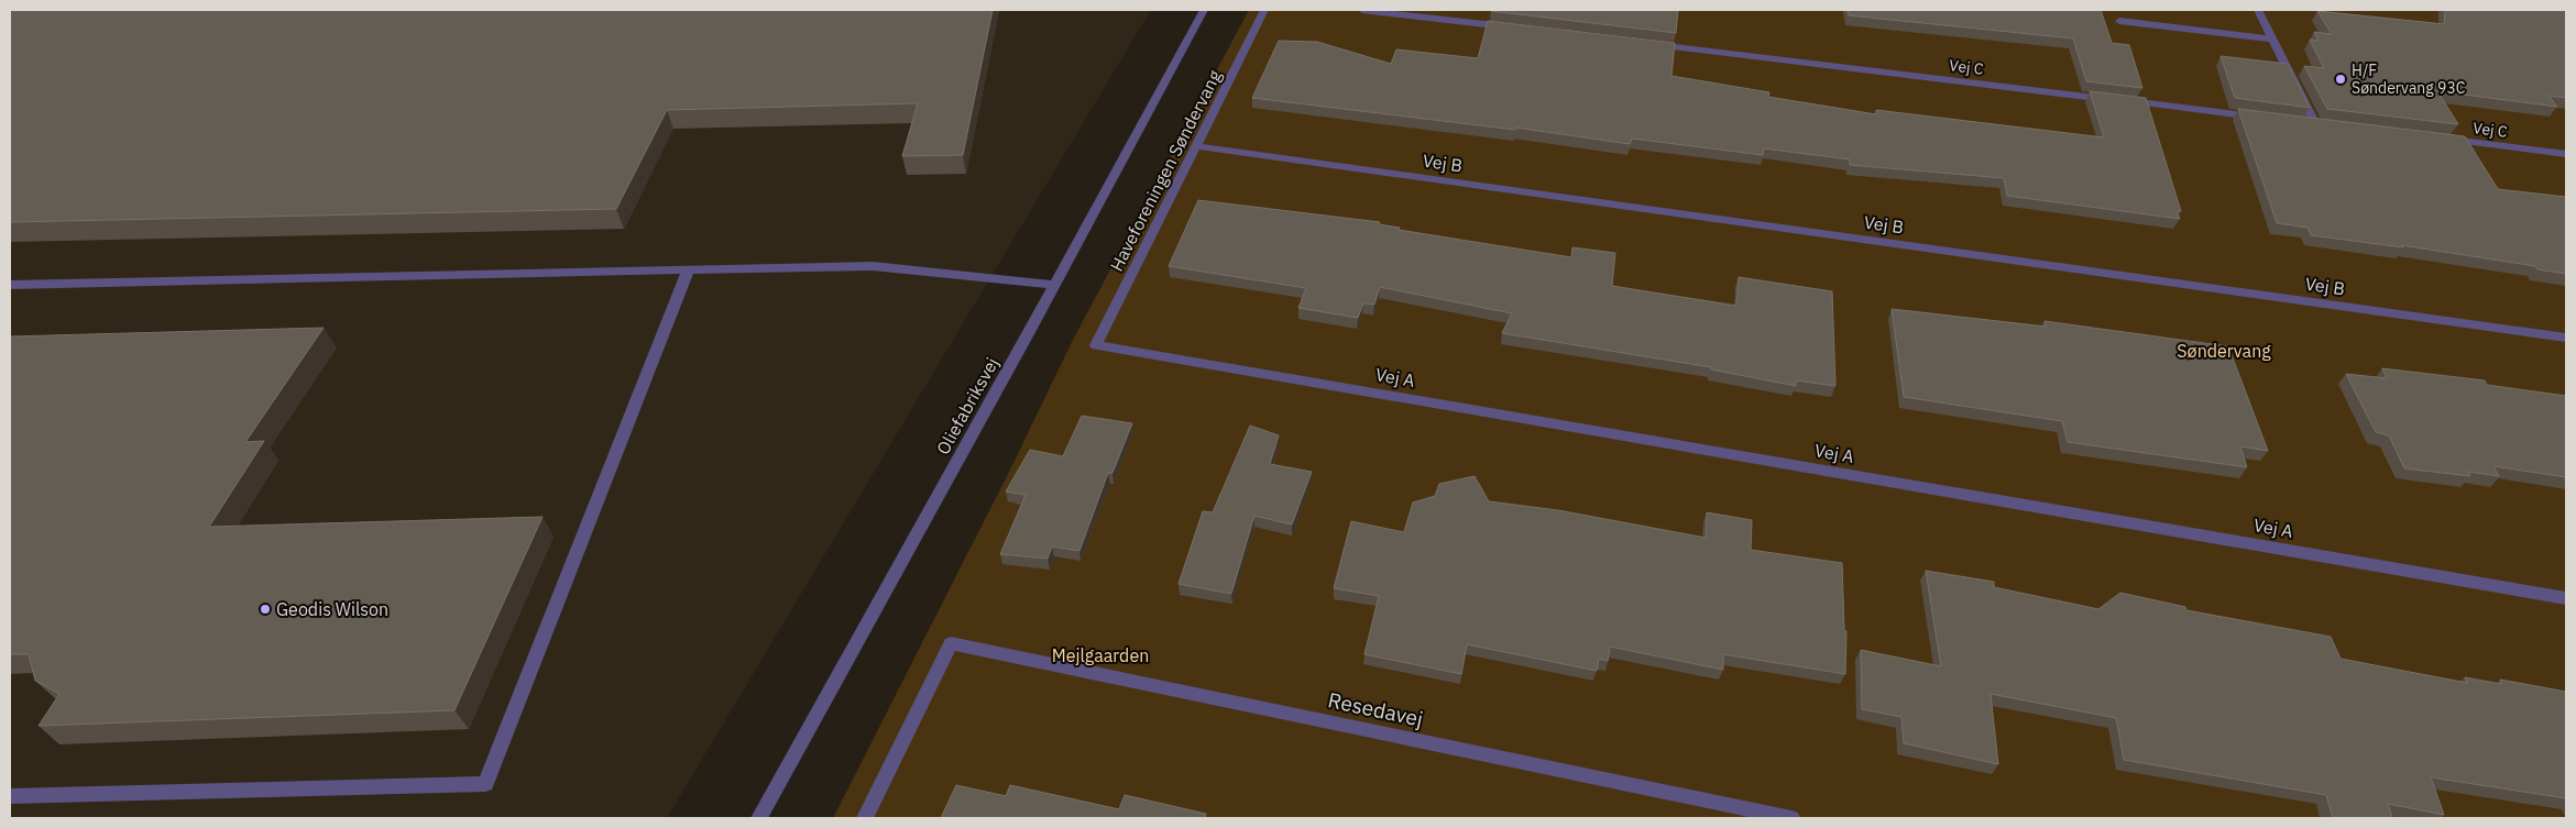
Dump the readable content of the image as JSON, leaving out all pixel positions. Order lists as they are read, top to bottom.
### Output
{
  "streets": {
    "street": [
      "Vej C",
      "Vej B",
      "Haveforeningen Søndervang",
      "Vej A",
      "Oliefabriksvej",
      "Resedavej"
    ]
  },
  "crossings": [
    ["Vej B", "Haveforeningen Søndervang"],
    ["Haveforeningen Søndervang", "Vej A"]
  ],
  "parks": ["Søndervang", "Mejlgaarden"],
  "places": ["H/F Søndervang 93C", "Geodis Wilson"]
}
